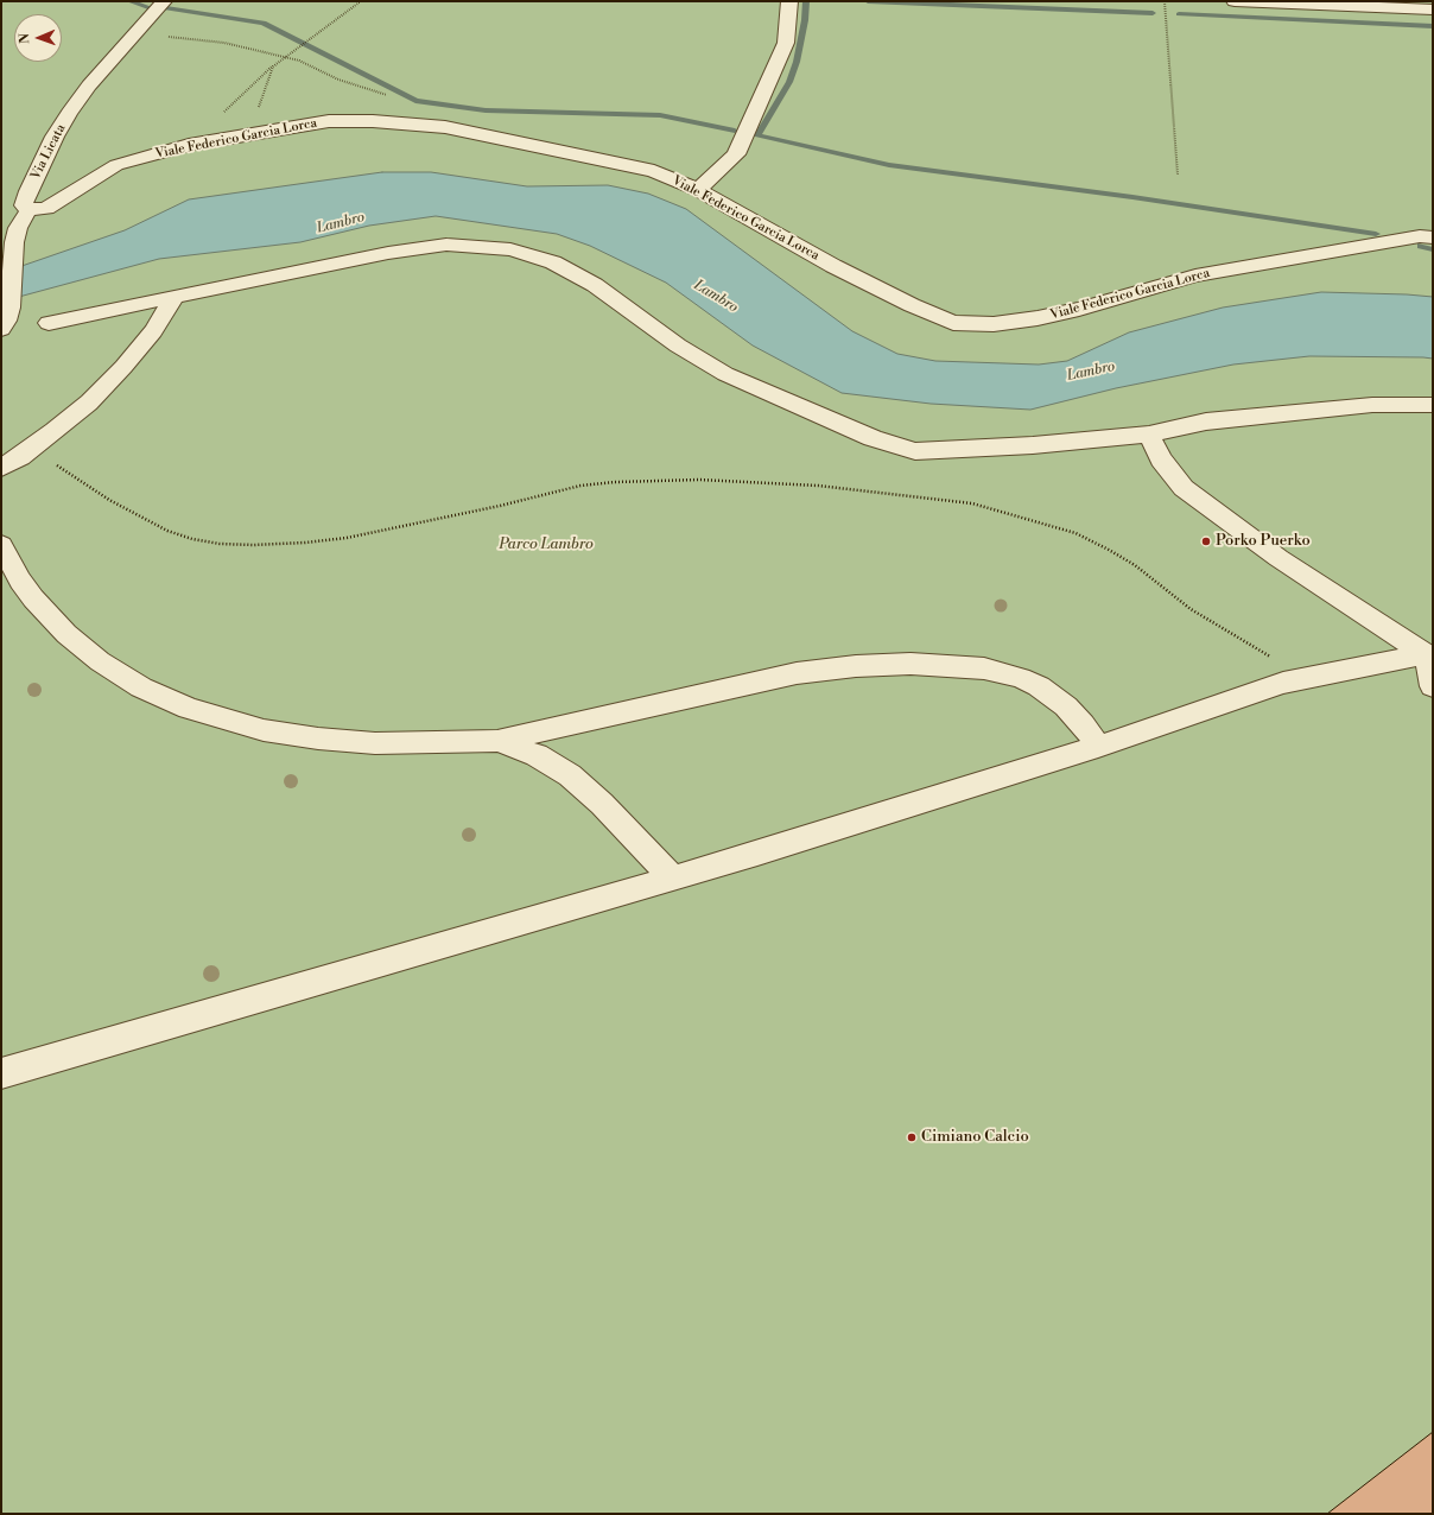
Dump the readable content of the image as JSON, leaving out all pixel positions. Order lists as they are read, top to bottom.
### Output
{
  "streets": {
    "street": ["Viale Federico Garcia Lorca", "Via Licata"]
  },
  "crossings": [
    ["Viale Federico Garcia Lorca", "Via Licata"]
  ],
  "water": ["Lambro"],
  "parks": ["Parco Lambro"],
  "places": ["Porko Puerko", "Cimiano Calcio"],
  "north": "left"
}
